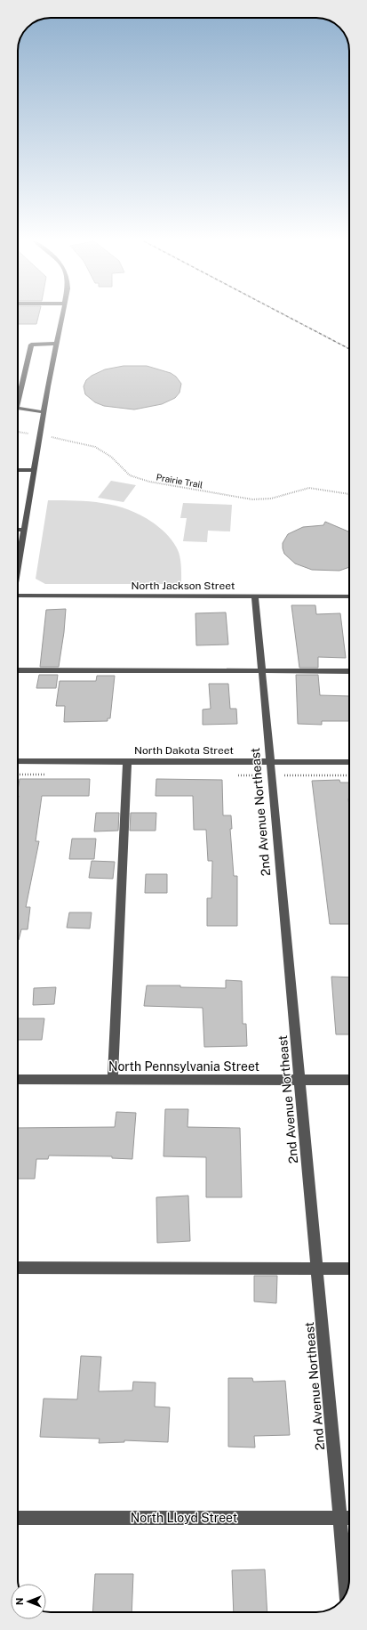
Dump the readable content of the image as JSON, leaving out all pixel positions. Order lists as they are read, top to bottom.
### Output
{
  "streets": {
    "street": [
      "North Jackson Street",
      "North Dakota Street",
      "2nd Avenue Northeast",
      "North Pennsylvania Street",
      "North Lloyd Street"
    ],
    "path": ["Prairie Trail"]
  },
  "crossings": [
    ["North Jackson Street", "2nd Avenue Northeast"],
    ["North Dakota Street", "2nd Avenue Northeast"],
    ["2nd Avenue Northeast", "North Pennsylvania Street"],
    ["2nd Avenue Northeast", "North Lloyd Street"]
  ],
  "north": "left"
}
